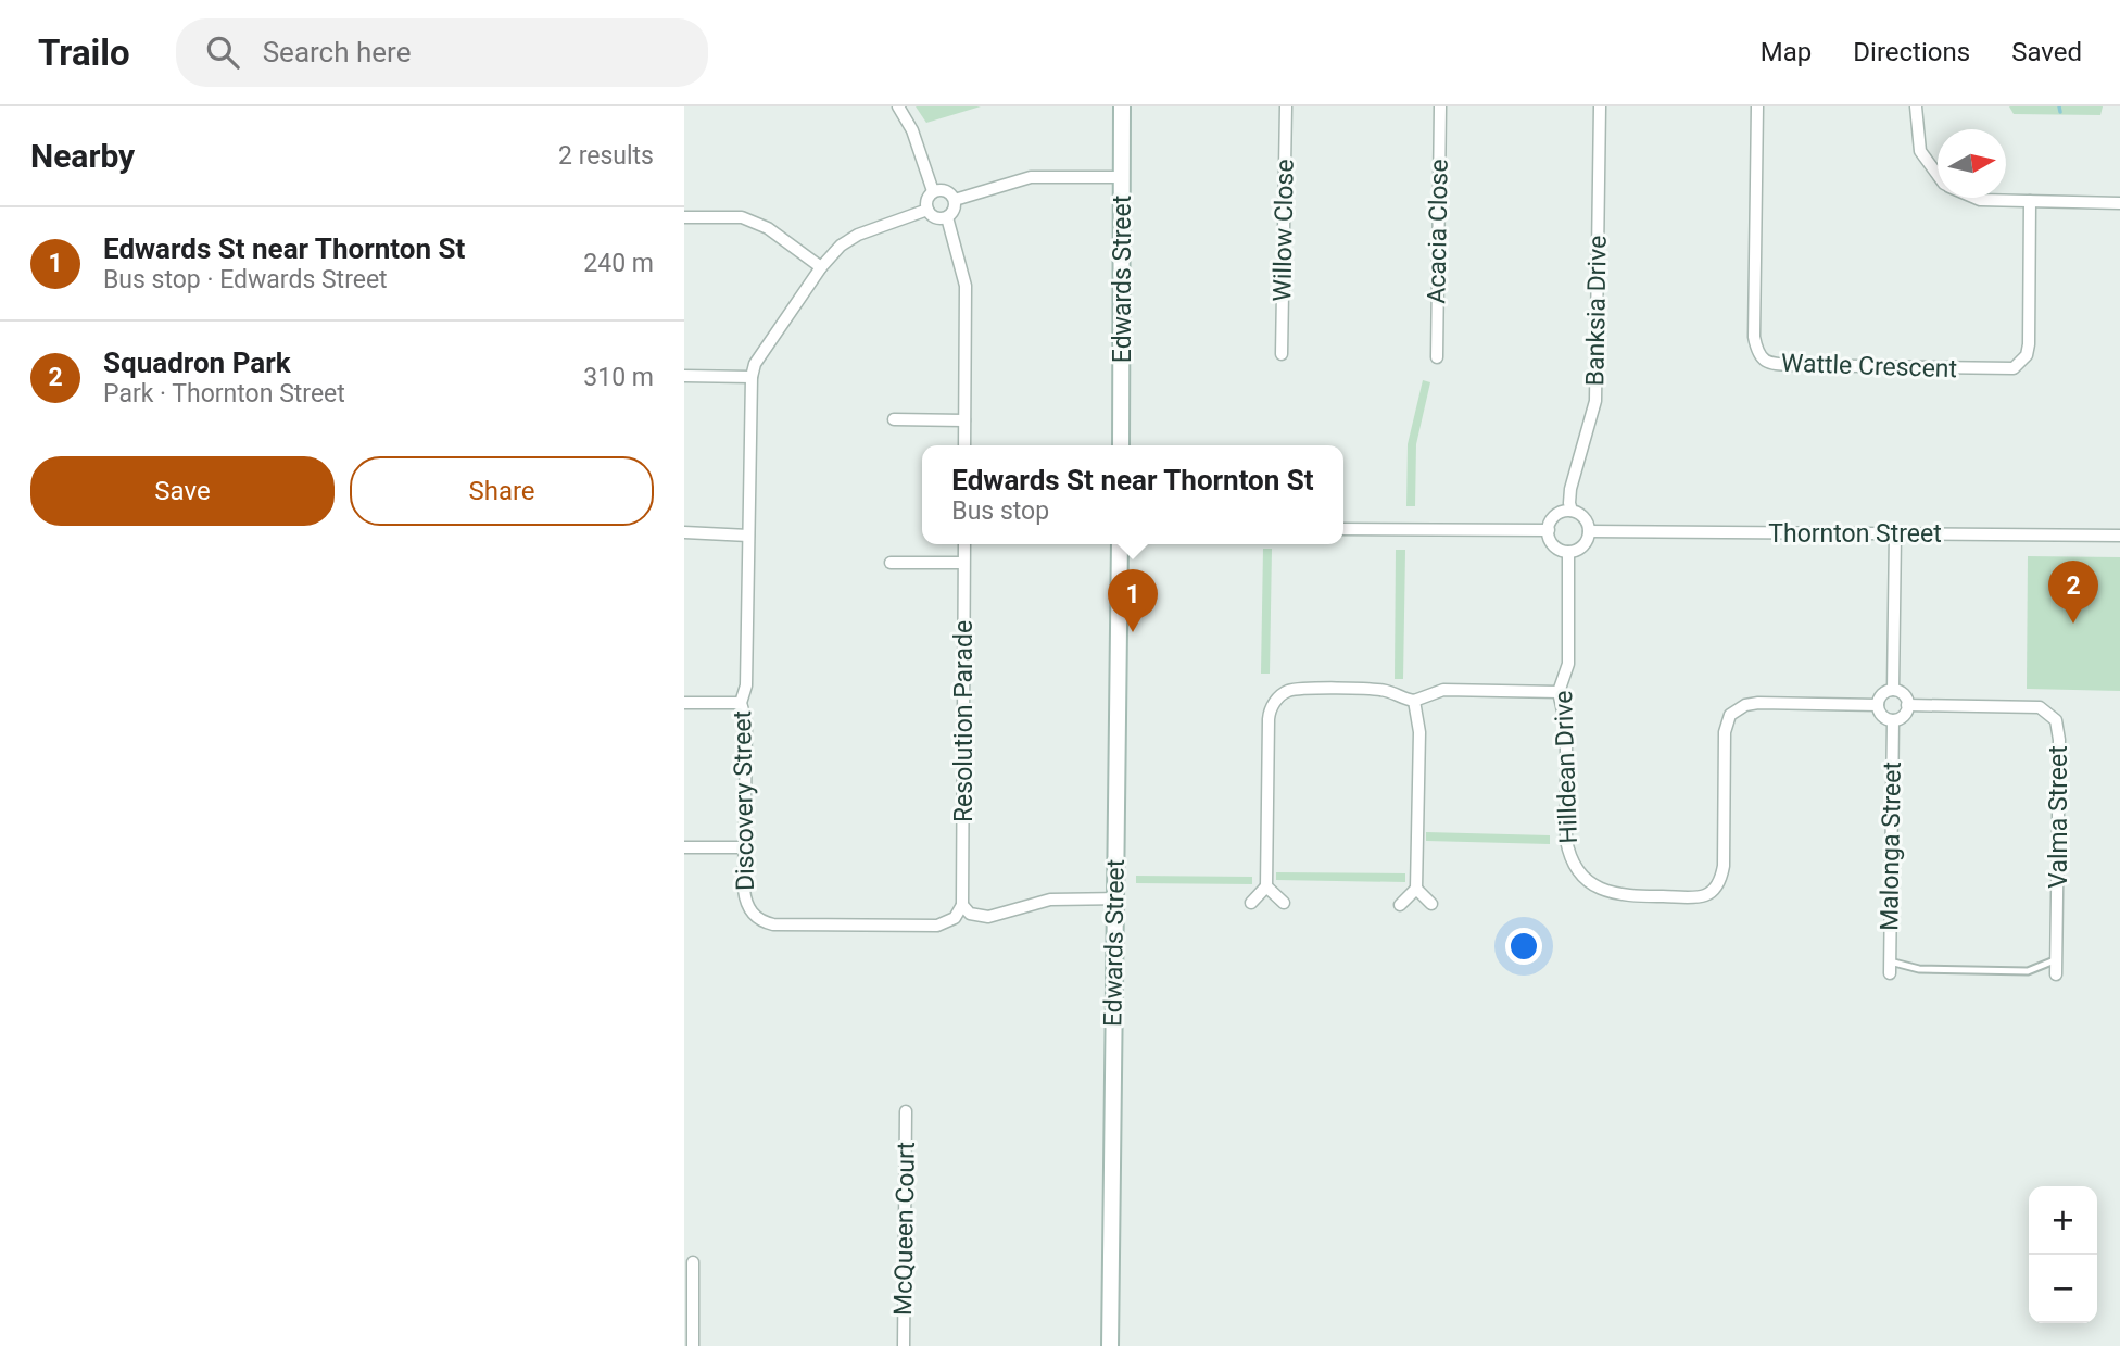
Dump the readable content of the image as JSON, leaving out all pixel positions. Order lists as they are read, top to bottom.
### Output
{
  "streets": {
    "main road": ["Edwards Street"],
    "street": [
      "Willow Close",
      "Acacia Close",
      "Banksia Drive",
      "Wattle Crescent",
      "Thornton Street",
      "Resolution Parade",
      "Hilldean Drive",
      "Discovery Street",
      "Valma Street",
      "Malonga Street",
      "McQueen Court"
    ]
  },
  "crossings": [
    ["Banksia Drive", "Thornton Street"],
    ["Banksia Drive", "Hilldean Drive"],
    ["Thornton Street", "Hilldean Drive"],
    ["Resolution Parade", "Discovery Street"],
    ["Hilldean Drive", "Valma Street"],
    ["Hilldean Drive", "Malonga Street"],
    ["Valma Street", "Malonga Street"]
  ],
  "north": "right",
  "page": {
    "header": "Trailo",
    "search": "Search here",
    "nav": ["Map", "Directions", "Saved"],
    "heading": ["Nearby", "2 results"],
    "list": [
      {
        "mark": "1",
        "name": "Edwards St near Thornton St",
        "note": "Bus stop · Edwards Street",
        "value": "240 m"
      },
      {
        "mark": "2",
        "name": "Squadron Park",
        "note": "Park · Thornton Street",
        "value": "310 m"
      }
    ],
    "buttons": ["Save", "Share"],
    "popup": ["Edwards St near Thornton St", "Bus stop"],
    "pins": ["2", "1"],
    "map_buttons": ["+", "−"]
  }
}
